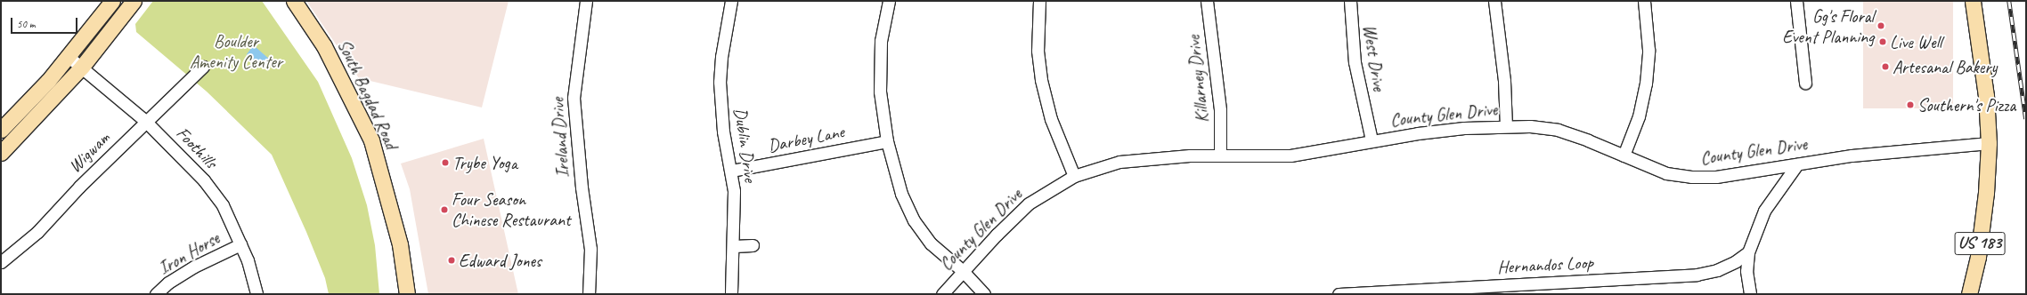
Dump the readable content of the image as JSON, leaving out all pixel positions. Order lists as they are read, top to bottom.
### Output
{
  "streets": {
    "main road": ["South Bagdad Road", "US 183"],
    "street": [
      "West Drive",
      "Killarney Drive",
      "County Glen Drive",
      "Ireland Drive",
      "Darbey Lane",
      "Dublin Drive",
      "Foothills",
      "Wigwam",
      "Iron Horse",
      "Hernandos Loop"
    ]
  },
  "crossings": [
    ["West Drive", "County Glen Drive"],
    ["Killarney Drive", "County Glen Drive"],
    ["County Glen Drive", "US 183"],
    ["Darbey Lane", "Dublin Drive"],
    ["Foothills", "Wigwam"],
    ["Foothills", "Iron Horse"]
  ],
  "parks": ["Boulder Amenity Center"],
  "places": [
    "Gg's Floral Event Planning",
    "Live Well",
    "Artesanal Bakery",
    "Southern's Pizza",
    "Trybe Yoga",
    "Four Season Chinese Restaurant",
    "Edward Jones"
  ],
  "scale_bar": "50 m"
}
